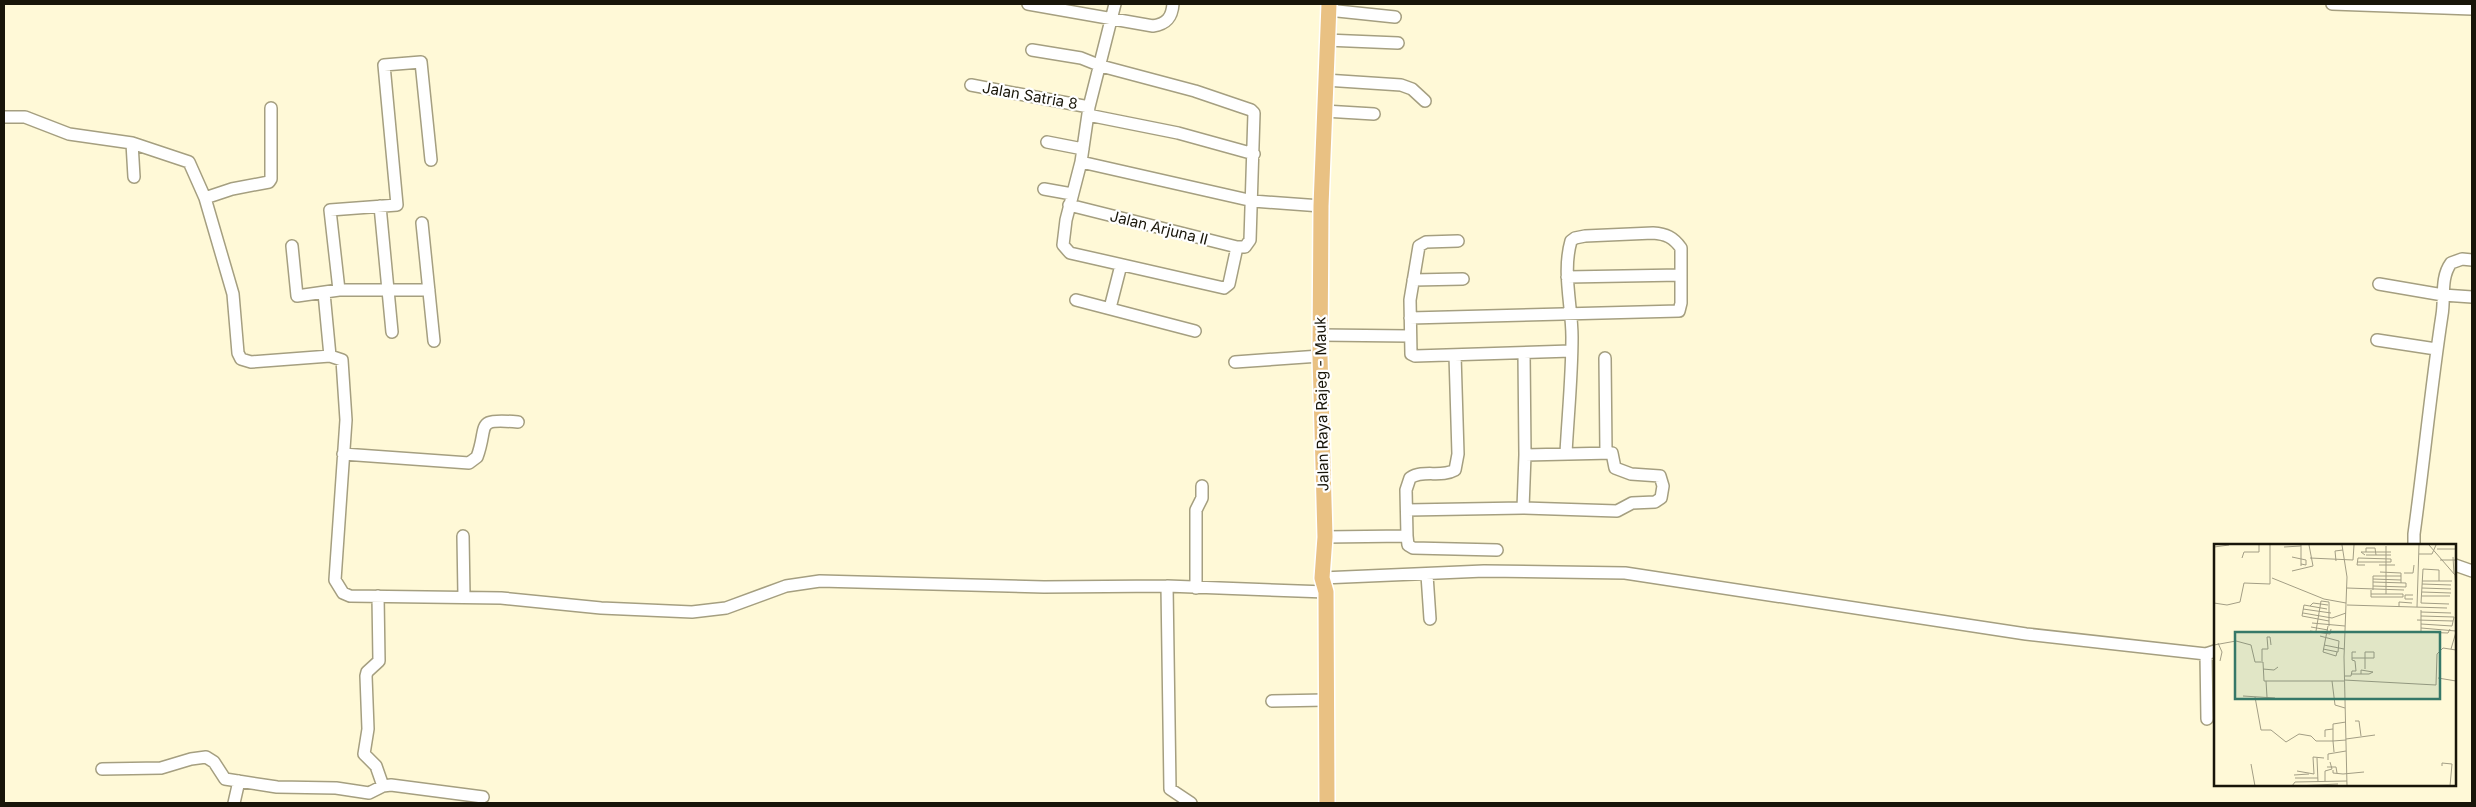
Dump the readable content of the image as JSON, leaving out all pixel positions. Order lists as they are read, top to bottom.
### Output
{
  "streets": {
    "main road": ["Jalan Raya Rajeg - Mauk"],
    "street": ["Jalan Satria 8", "Jalan Arjuna II"]
  }
}
